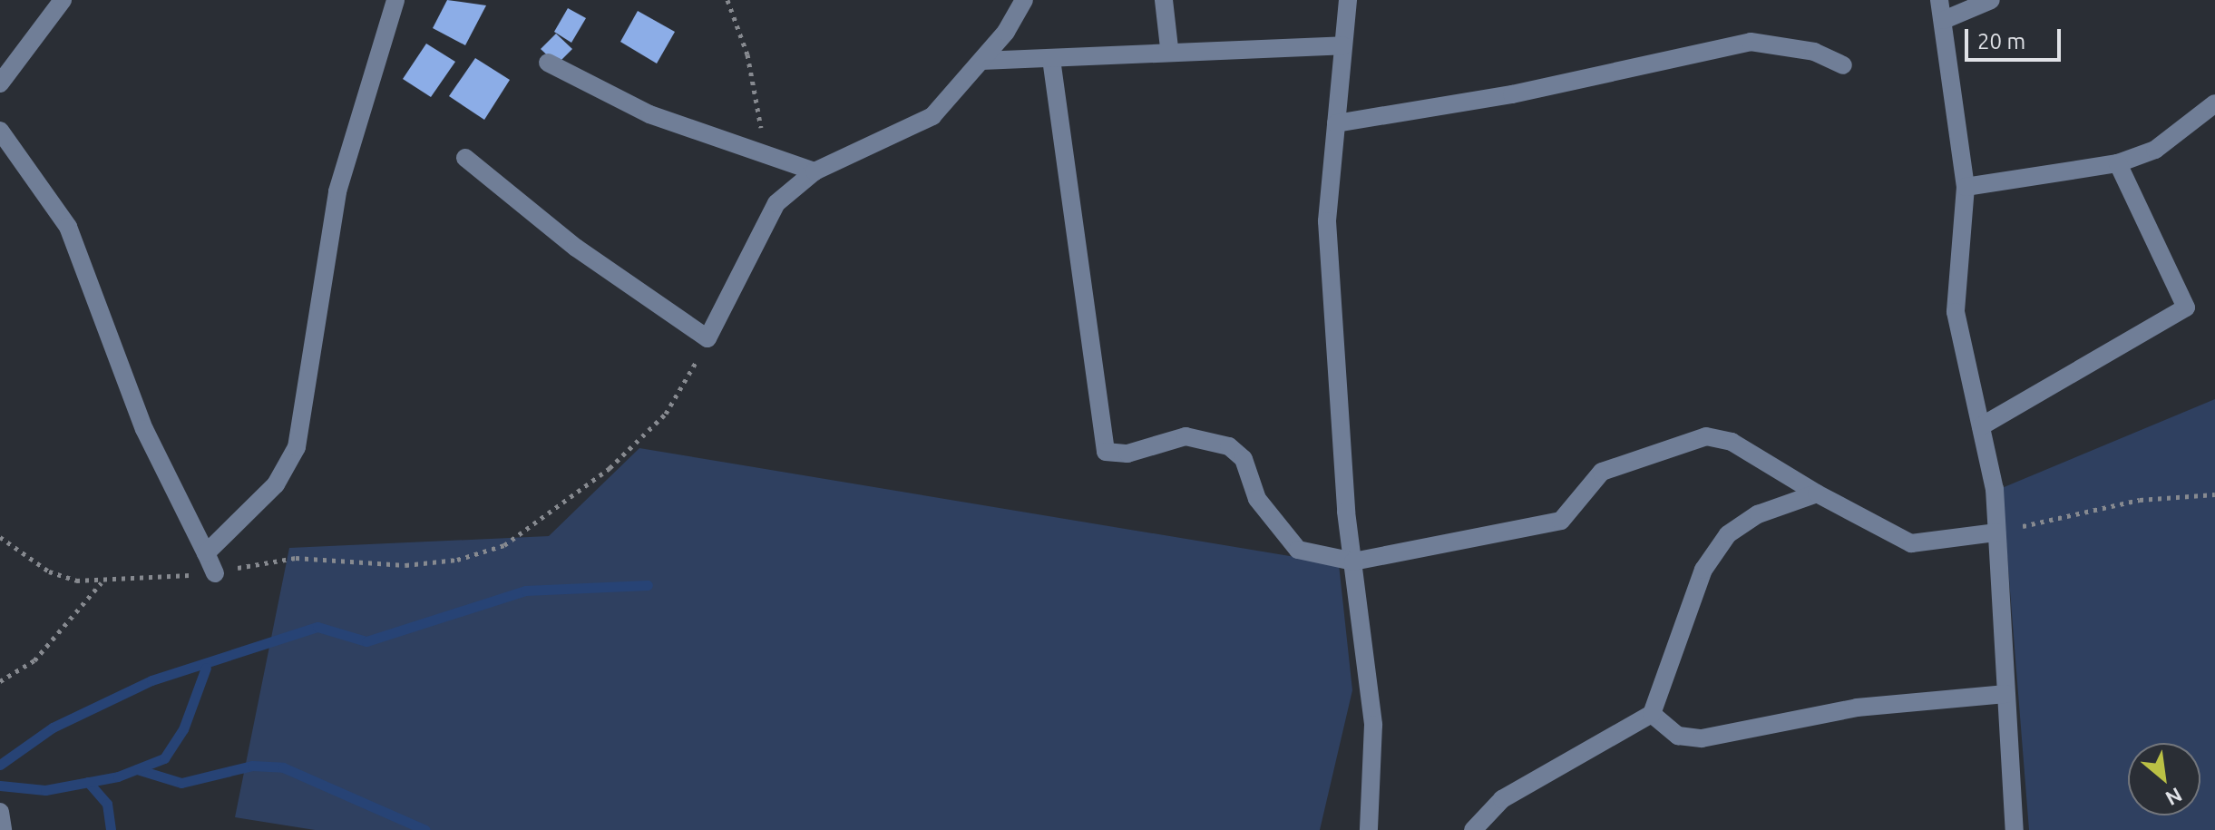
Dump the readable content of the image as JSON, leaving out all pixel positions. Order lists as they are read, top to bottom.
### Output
{
  "scale_bar": "20 m",
  "north": "bottom right"
}
